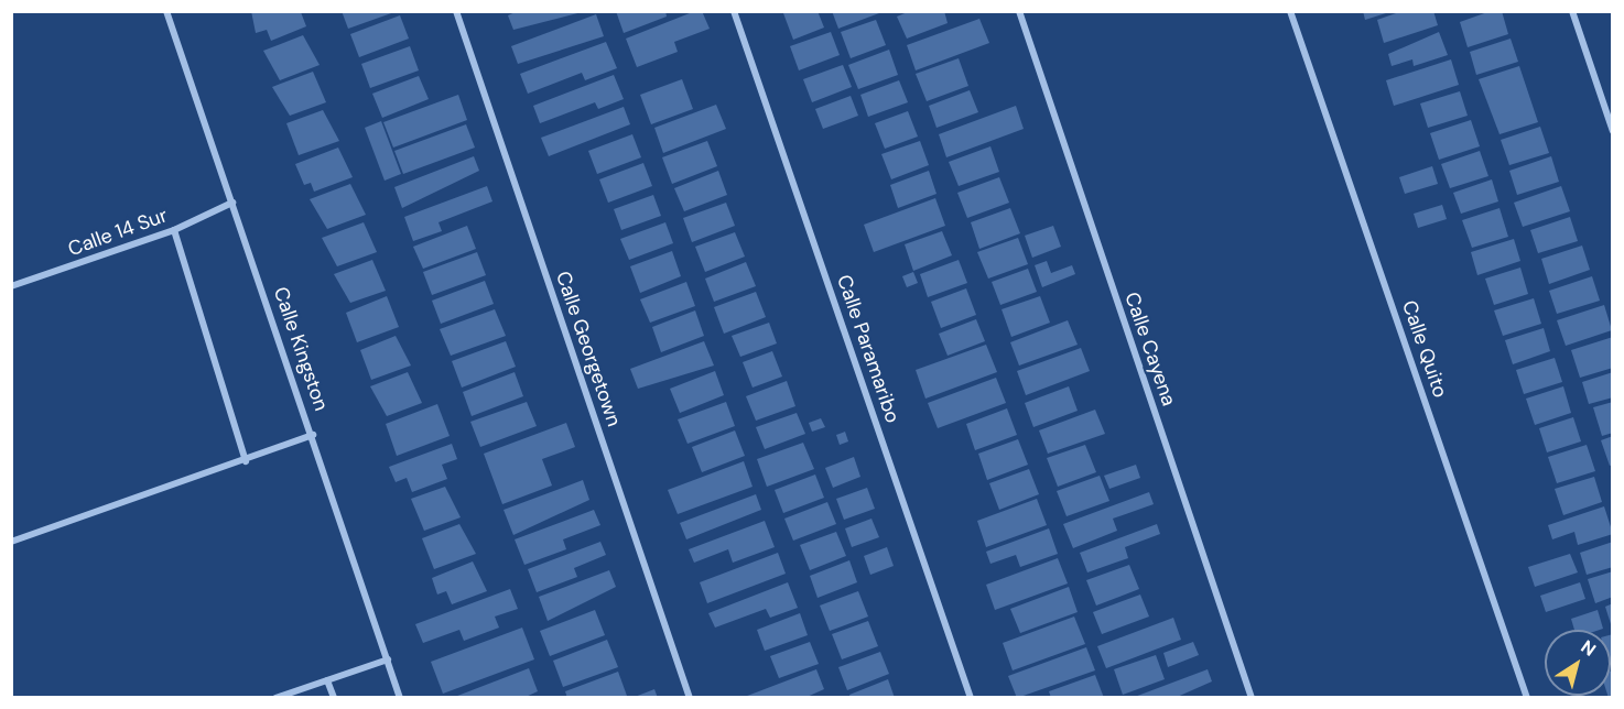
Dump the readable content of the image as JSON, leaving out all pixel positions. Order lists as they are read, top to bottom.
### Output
{
  "streets": {
    "street": [
      "Calle 14 Sur",
      "Calle Kingston",
      "Calle Georgetown",
      "Calle Paramaribo",
      "Calle Cayena",
      "Calle Quito"
    ]
  },
  "crossings": [
    ["Calle 14 Sur", "Calle Kingston"]
  ],
  "north": "top right"
}
